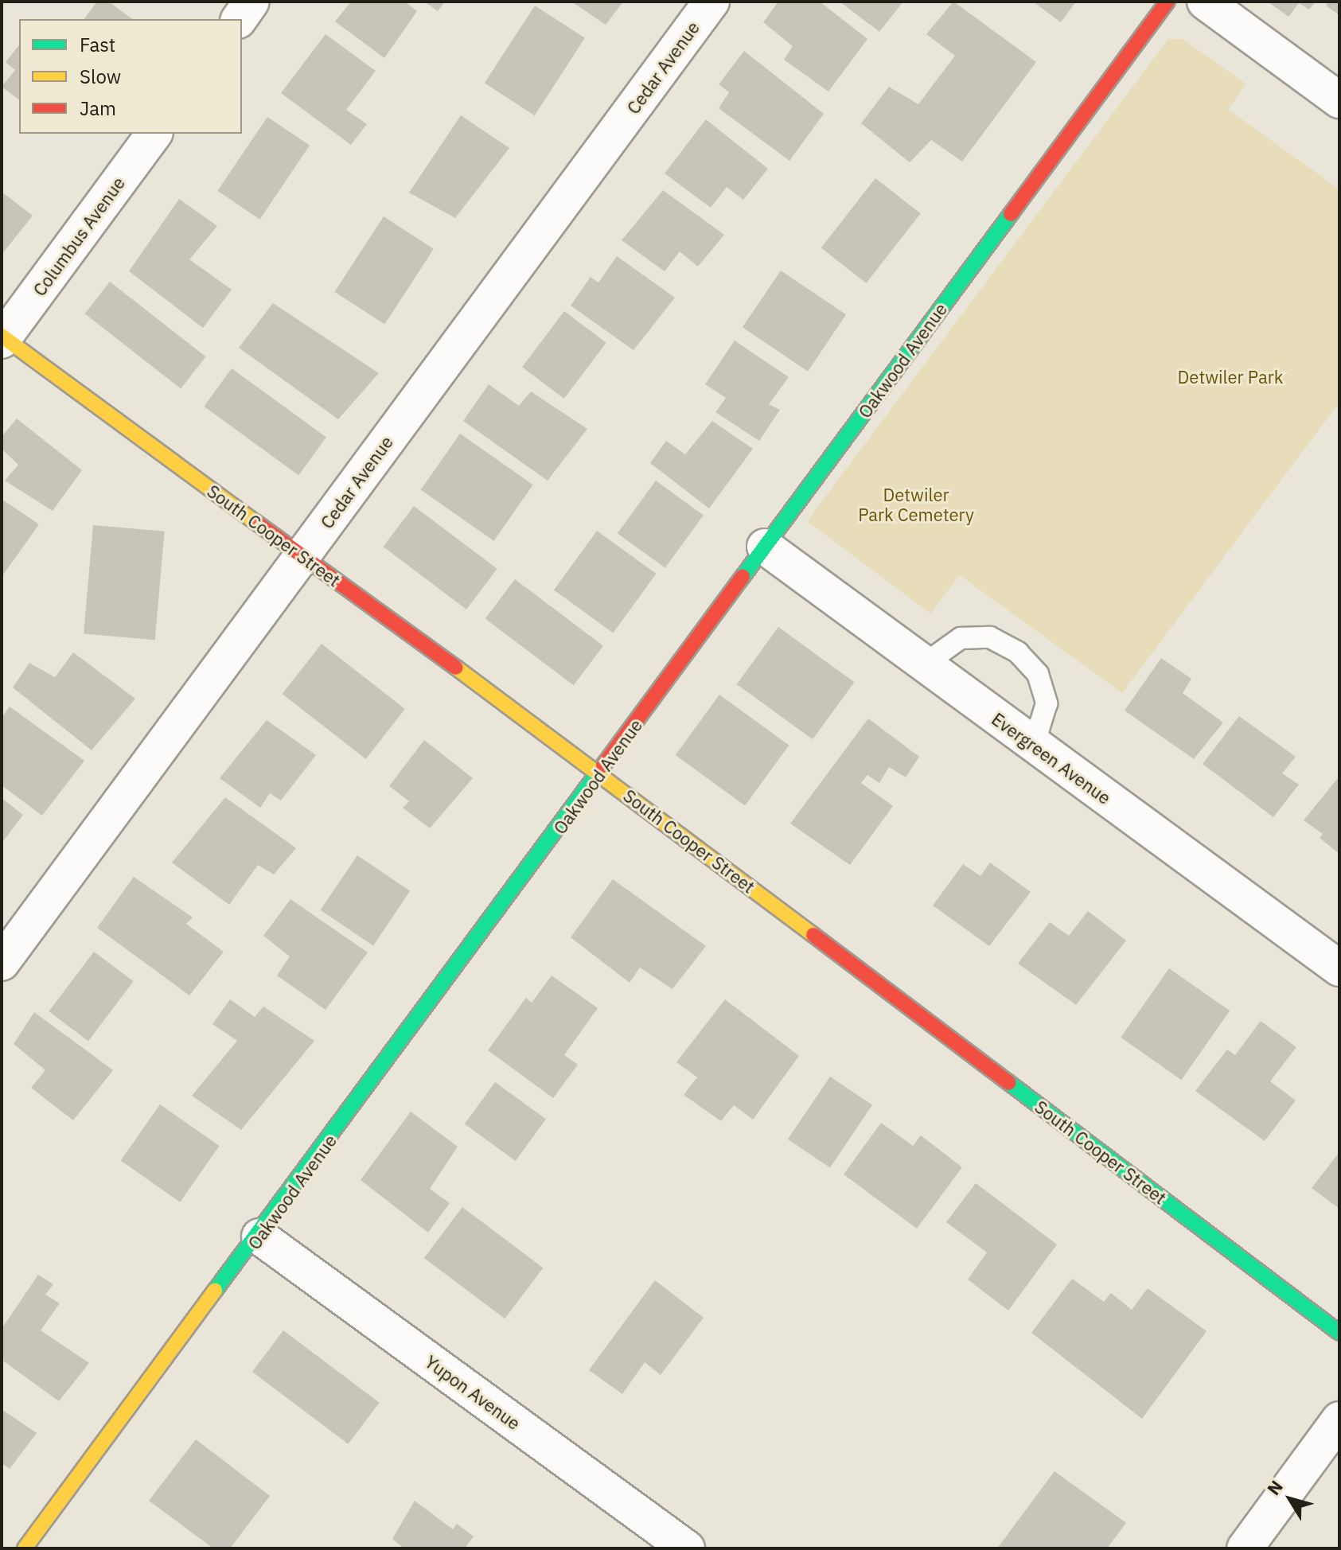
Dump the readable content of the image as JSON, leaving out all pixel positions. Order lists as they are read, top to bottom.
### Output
{
  "streets": {
    "street": [
      "Cedar Avenue",
      "Columbus Avenue",
      "Oakwood Avenue",
      "South Cooper Street",
      "Evergreen Avenue",
      "Yupon Avenue"
    ]
  },
  "crossings": [
    ["Cedar Avenue", "South Cooper Street"],
    ["Columbus Avenue", "South Cooper Street"],
    ["Oakwood Avenue", "South Cooper Street"],
    ["Oakwood Avenue", "Evergreen Avenue"],
    ["Oakwood Avenue", "Yupon Avenue"]
  ],
  "parks": ["Detwiler Park", "Detwiler Park Cemetery"],
  "legend": ["Fast", "Slow", "Jam"],
  "north": "top left"
}
